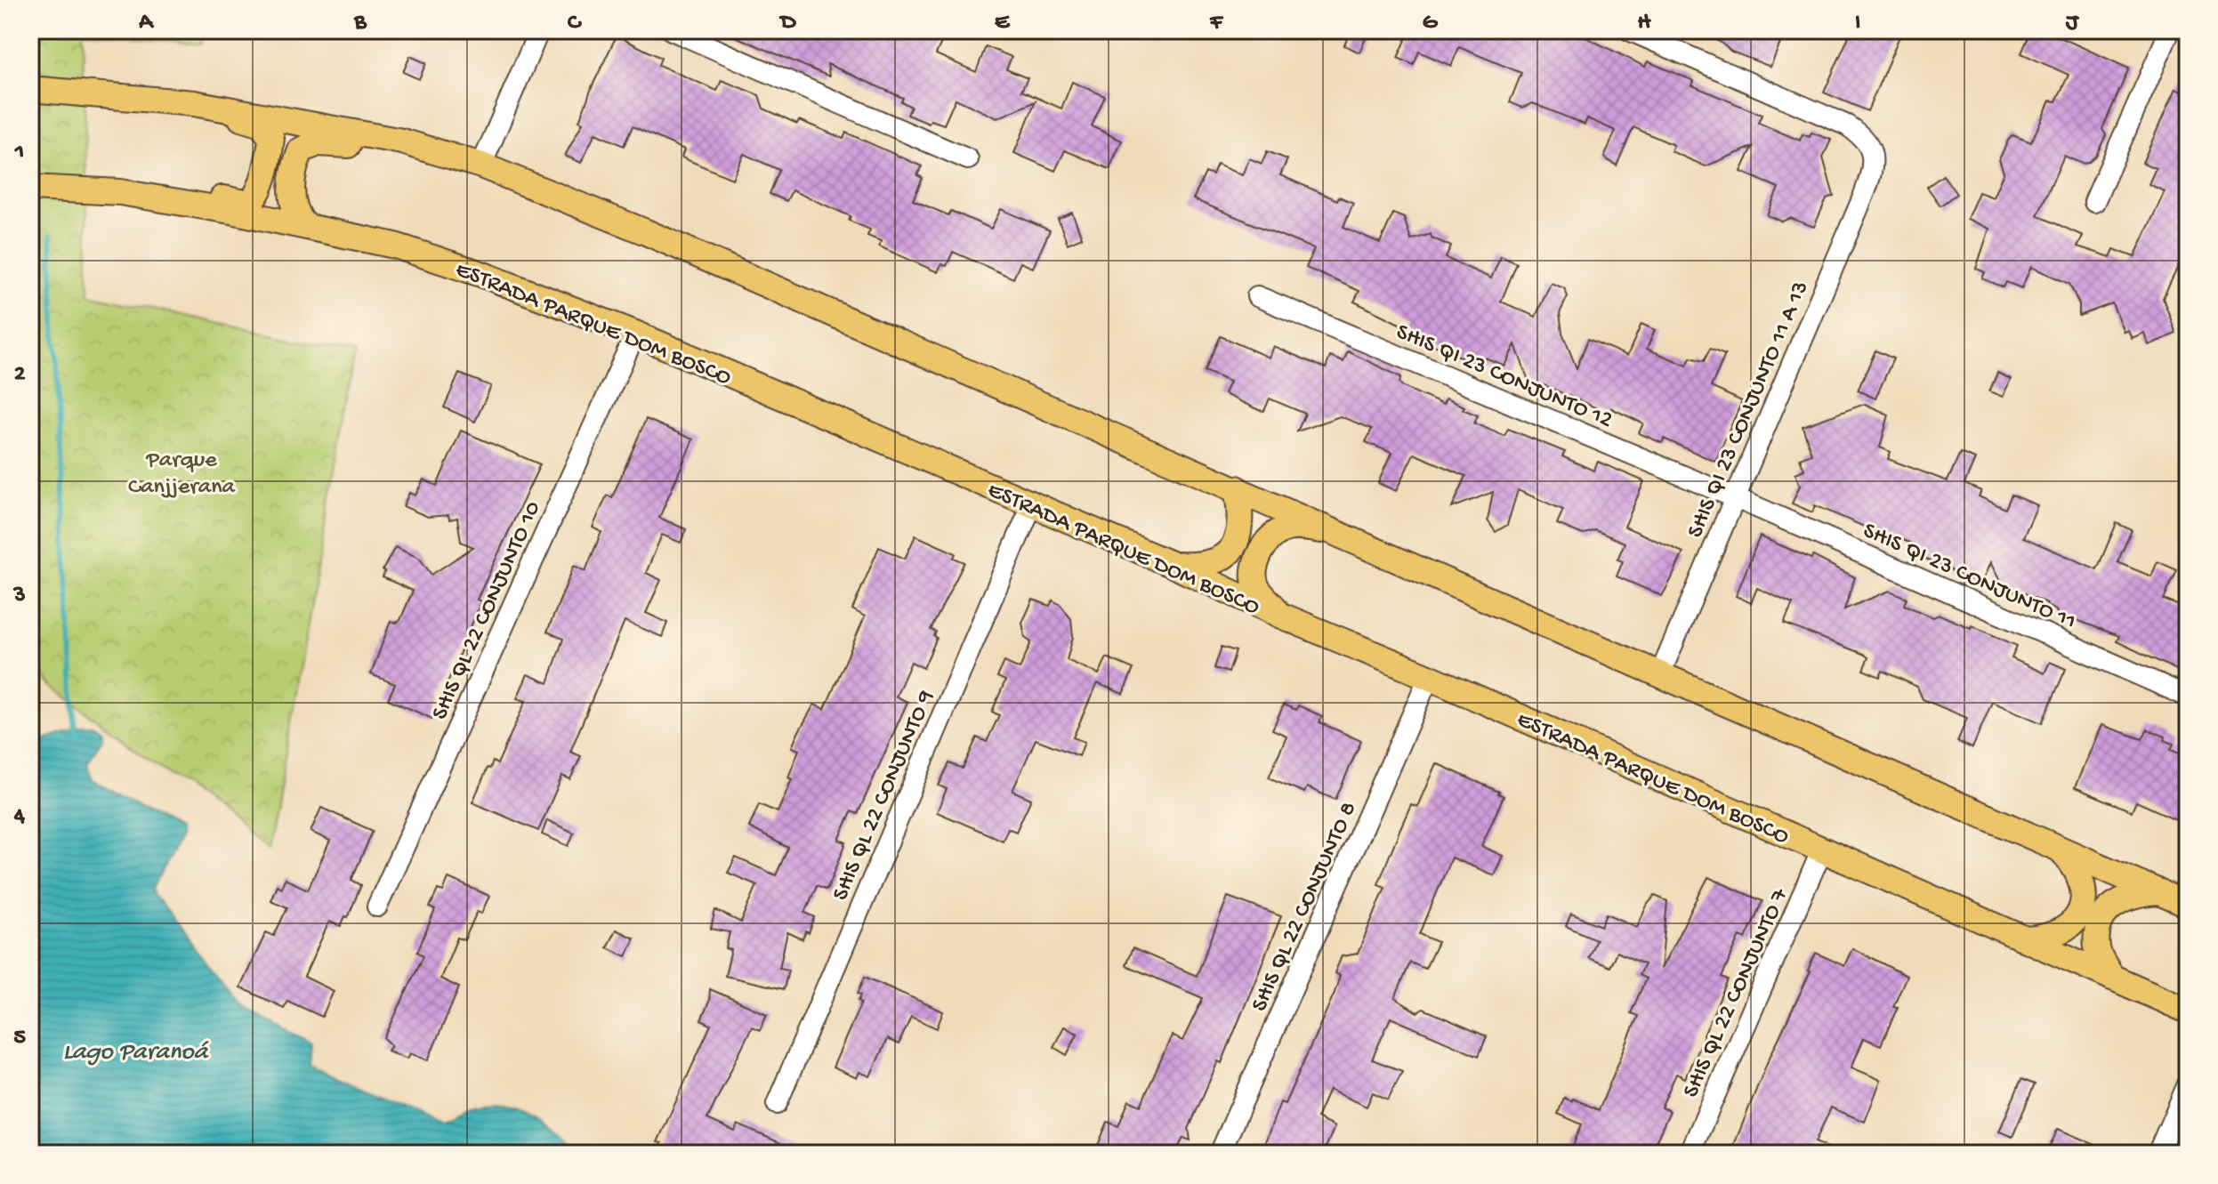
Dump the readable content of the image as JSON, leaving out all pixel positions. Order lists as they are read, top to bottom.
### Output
{
  "streets": {
    "main road": ["ESTRADA PARQUE DOM BOSCO"],
    "street": [
      "SHIS QI 23 CONJUNTO 12",
      "SHIS QI 23 CONJUNTO 11 A 13",
      "SHIS QI 23 CONJUNTO 11",
      "SHIS QL 22 CONJUNTO 10",
      "SHIS QL 22 CONJUNTO 9",
      "SHIS QL 22 CONJUNTO 8",
      "SHIS QL 22 CONJUNTO 7"
    ]
  },
  "crossings": [
    ["ESTRADA PARQUE DOM BOSCO", "SHIS QL 22 CONJUNTO 10"],
    ["ESTRADA PARQUE DOM BOSCO", "SHIS QL 22 CONJUNTO 9"],
    ["ESTRADA PARQUE DOM BOSCO", "SHIS QL 22 CONJUNTO 8"],
    ["ESTRADA PARQUE DOM BOSCO", "SHIS QL 22 CONJUNTO 7"],
    ["SHIS QI 23 CONJUNTO 12", "SHIS QI 23 CONJUNTO 11 A 13"],
    ["SHIS QI 23 CONJUNTO 12", "SHIS QI 23 CONJUNTO 11"],
    ["SHIS QI 23 CONJUNTO 11 A 13", "SHIS QI 23 CONJUNTO 11"]
  ],
  "water": ["Lago Paranoá"],
  "parks": ["Parque Canjjerana"],
  "grid": {
    "columns": [
      "A",
      "B",
      "C",
      "D",
      "E",
      "F",
      "G",
      "H",
      "I",
      "J"
    ],
    "rows": [
      "1",
      "2",
      "3",
      "4",
      "5"
    ]
  }
}
